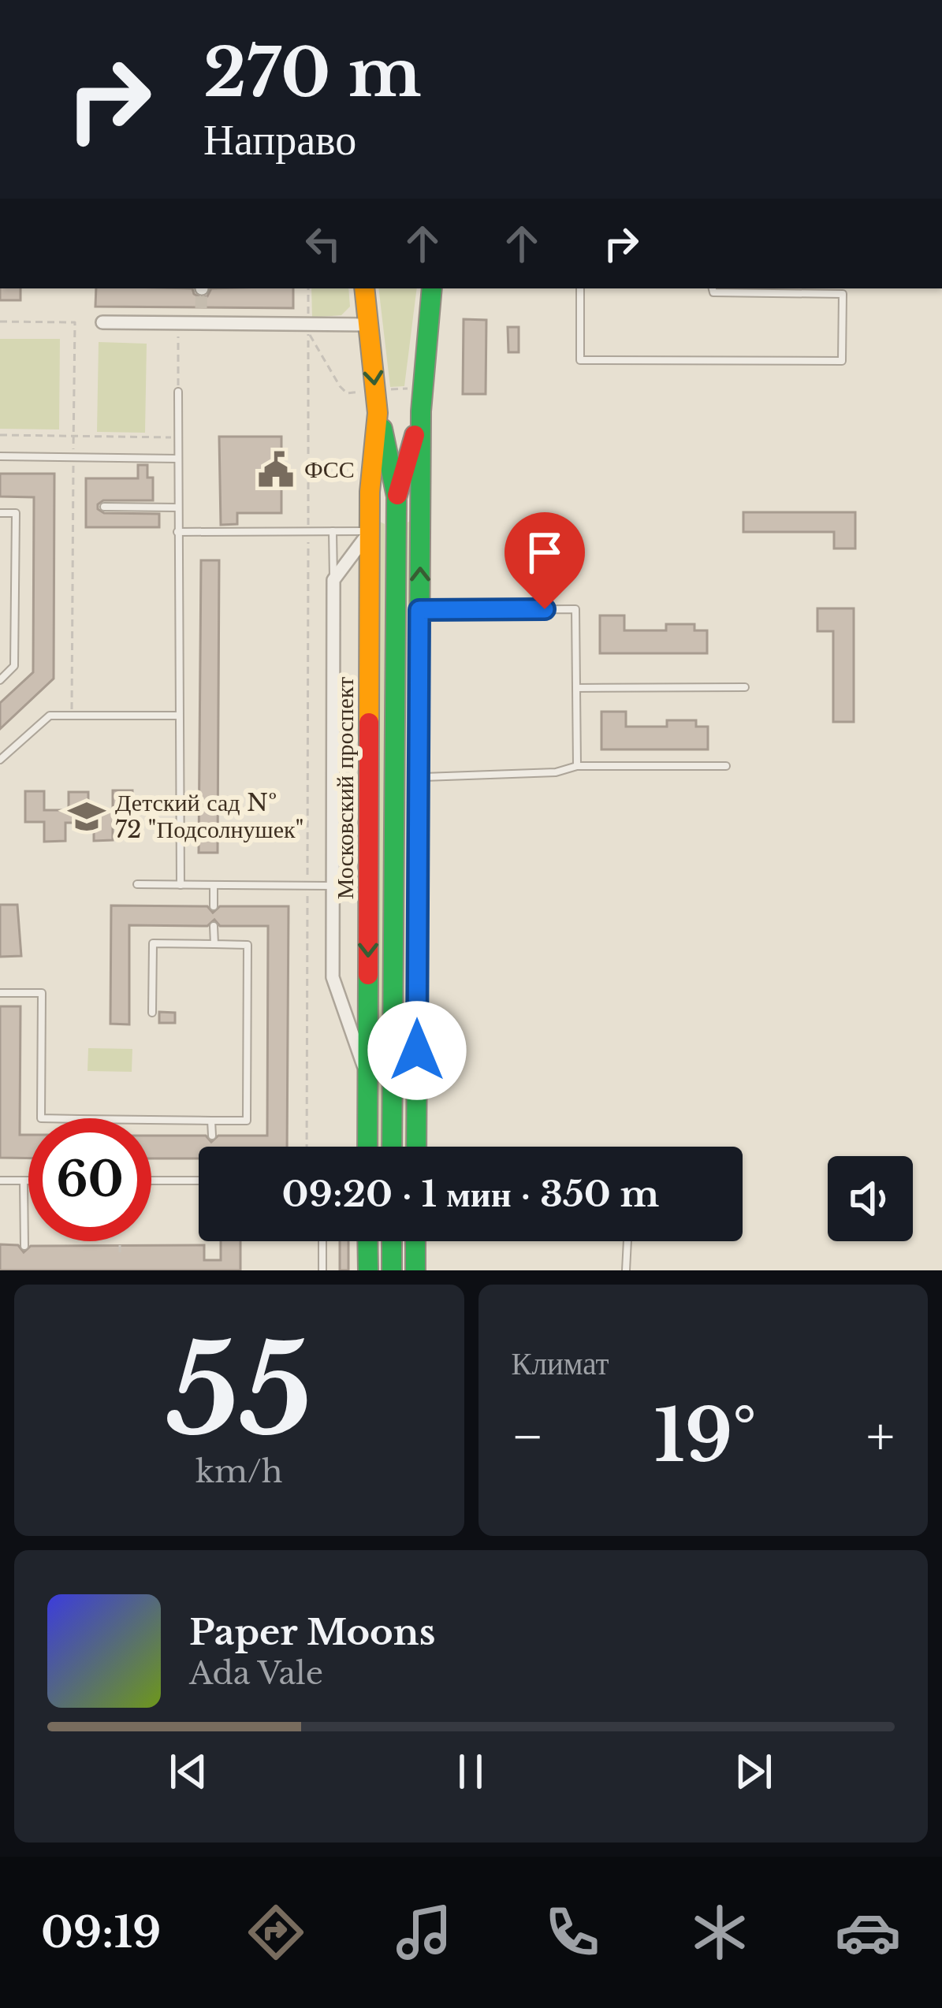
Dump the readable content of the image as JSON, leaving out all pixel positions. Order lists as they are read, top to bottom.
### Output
{
  "streets": {
    "main road": ["Московский проспект"]
  },
  "places": {
    "public building": ["ФСС"],
    "school or university": ["Детский сад № 72 \"Подсолнушек\""]
  },
  "page": {
    "turn": ["270 m", "Направо"],
    "limit": "60",
    "trip": "09:20 · 1 мин · 350 m",
    "tile": [
      ["55", "km/h"],
      "Климат"
    ],
    "heat": ["−", "19°", "+"],
    "song": ["Paper Moons", "Ada Vale"],
    "tabs": "09:19"
  }
}
